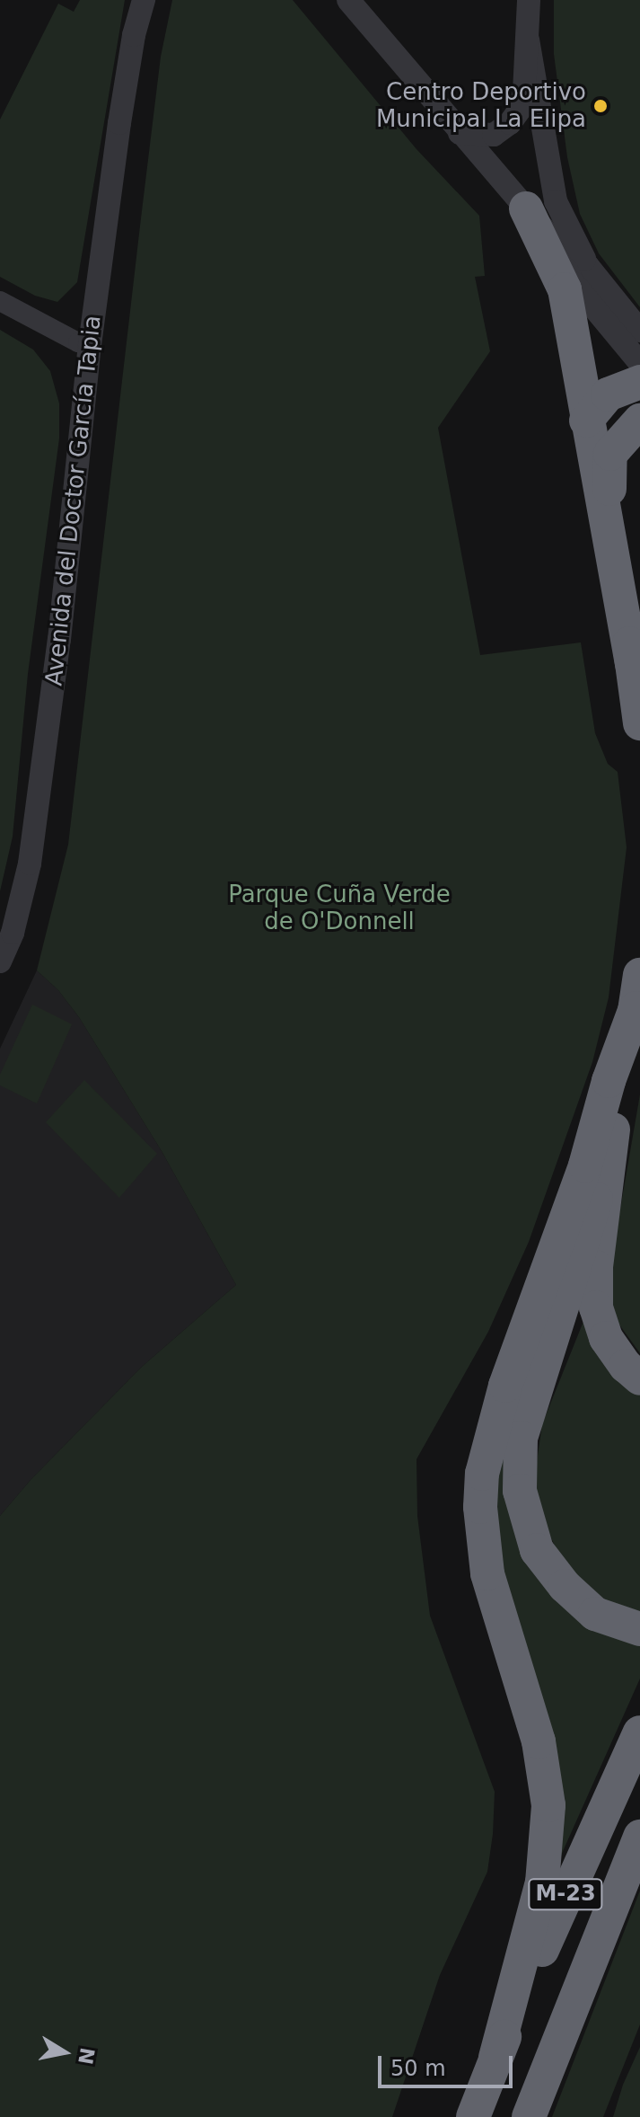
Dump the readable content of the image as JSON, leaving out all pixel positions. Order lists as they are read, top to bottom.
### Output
{
  "streets": {
    "highway": ["M-23"],
    "street": ["Avenida del Doctor García Tapia"]
  },
  "parks": ["Parque Cuña Verde de O'Donnell"],
  "places": ["Centro Deportivo Municipal La Elipa"],
  "scale_bar": "50 m",
  "north": "right"
}
